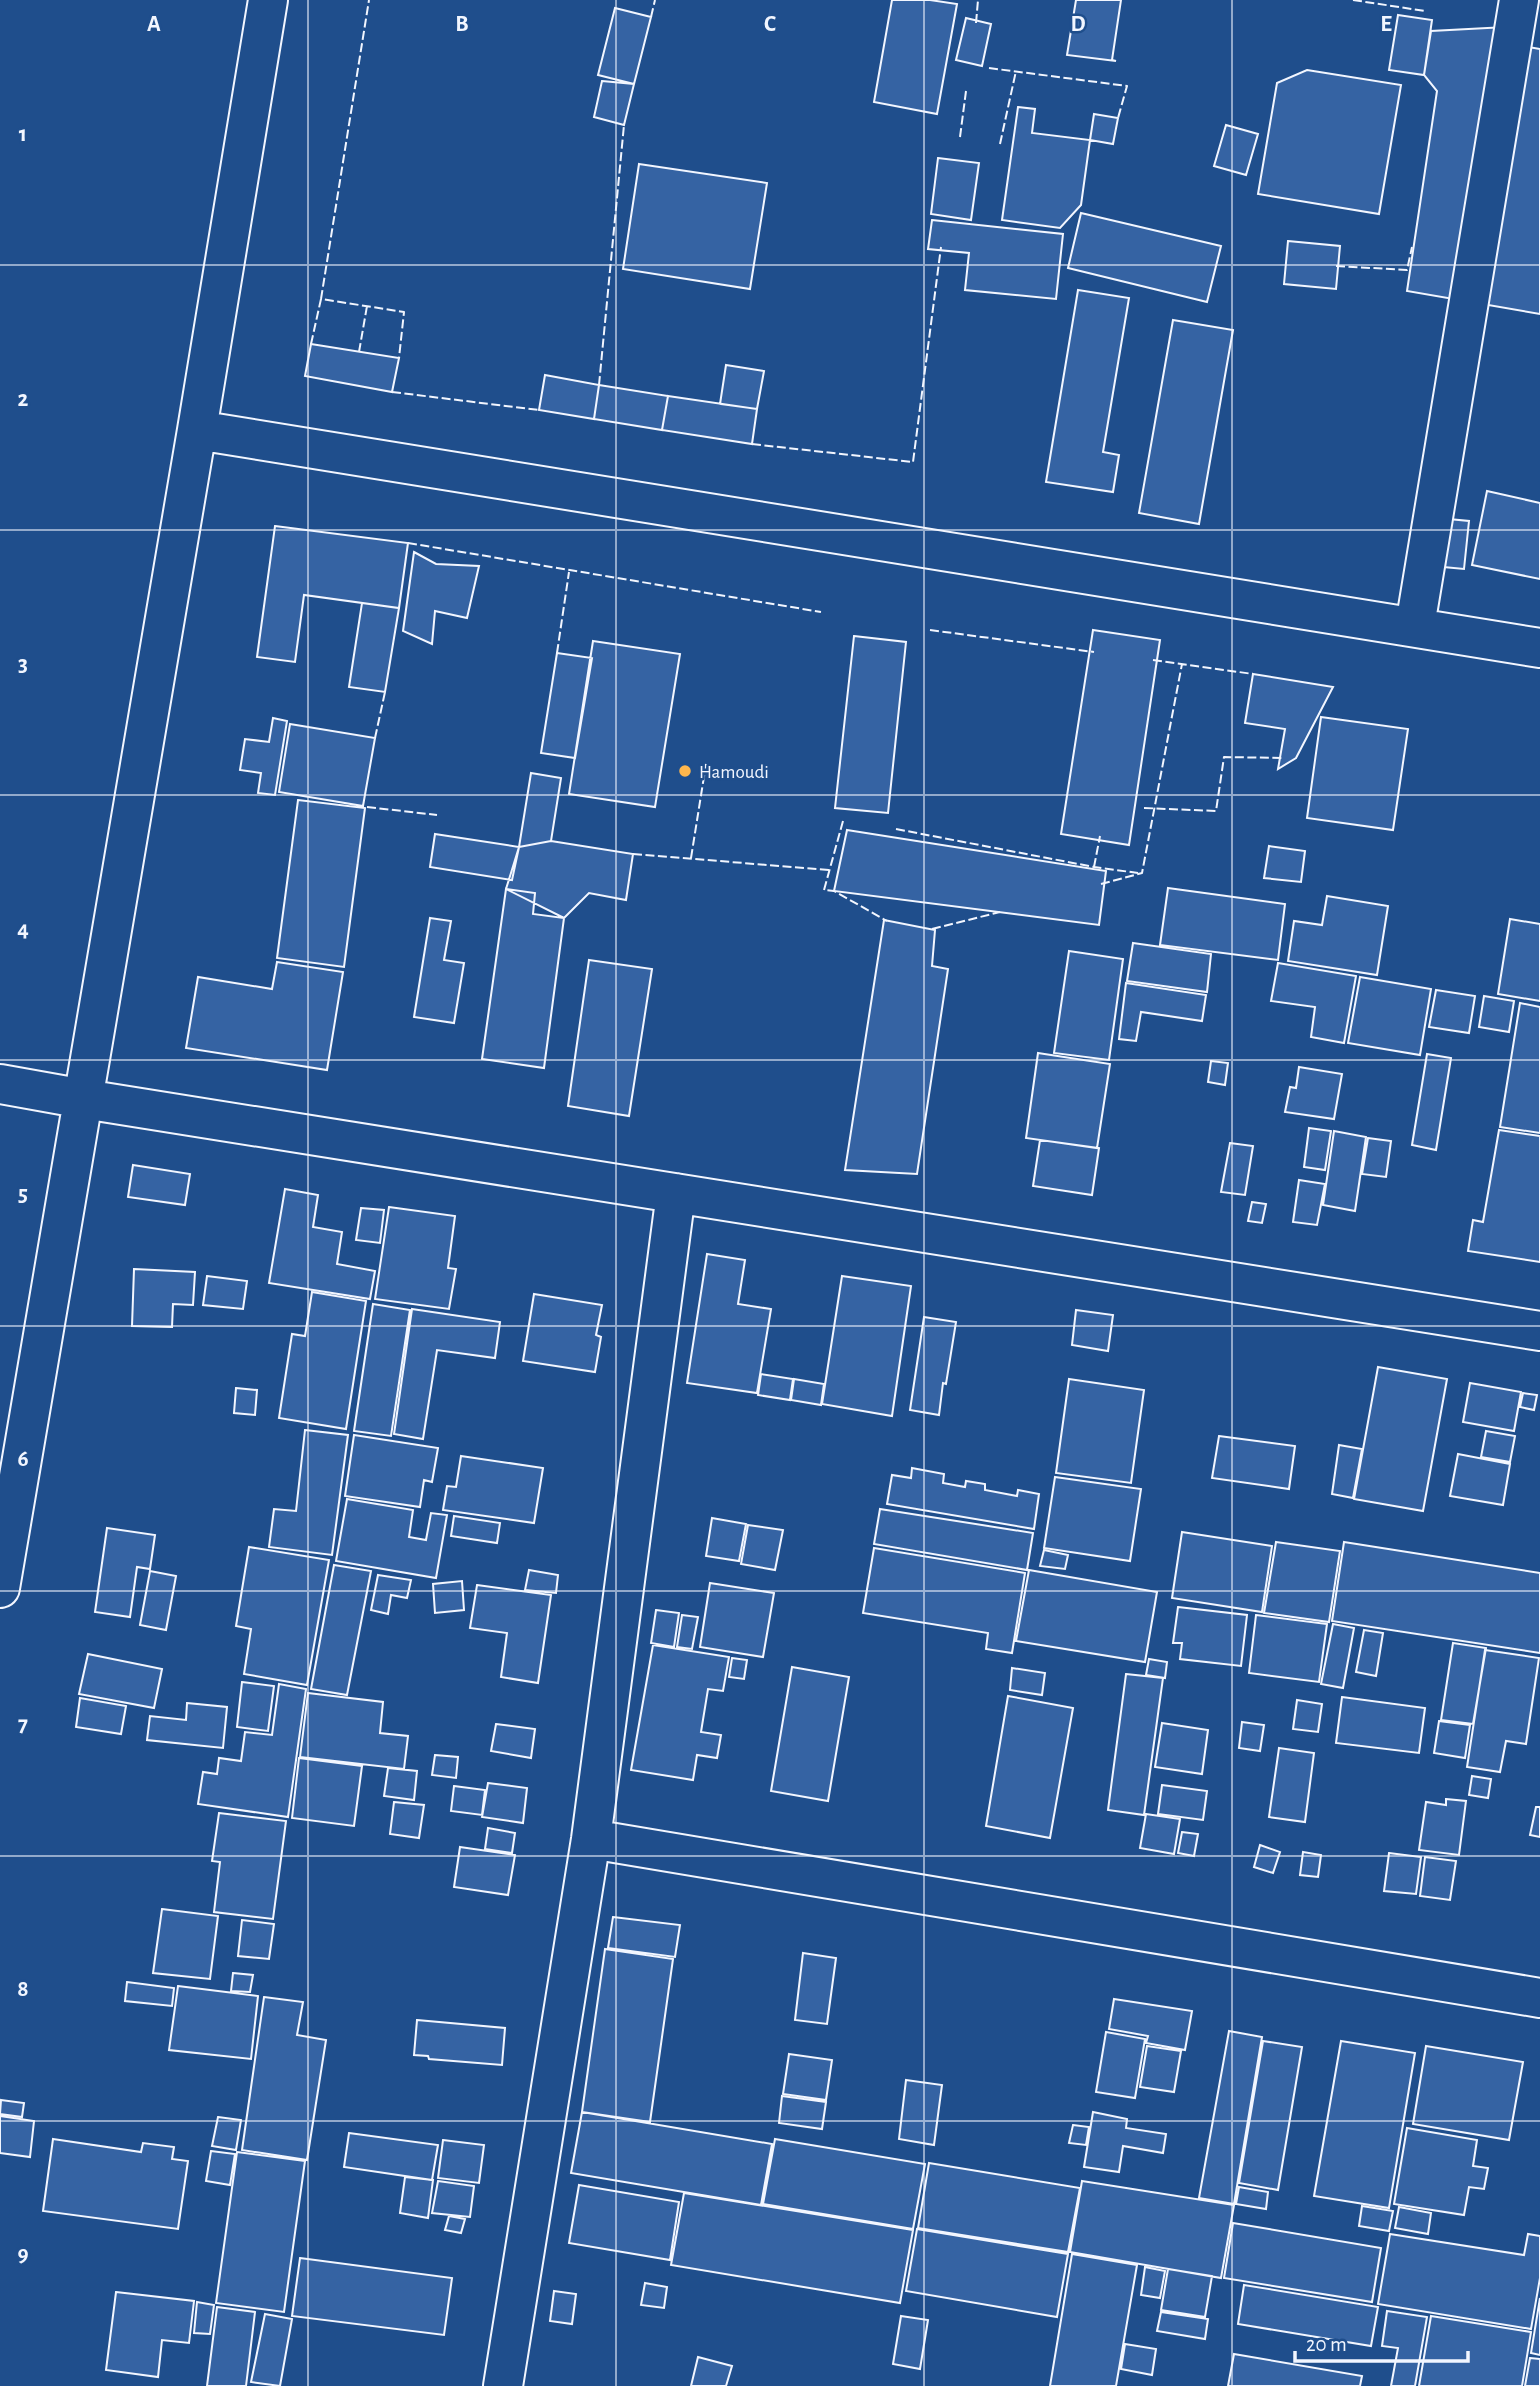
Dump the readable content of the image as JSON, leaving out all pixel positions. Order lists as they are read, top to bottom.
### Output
{
  "places": ["Hamoudi"],
  "scale_bar": "20 m",
  "grid": {
    "columns": [
      "A",
      "B",
      "C",
      "D",
      "E"
    ],
    "rows": [
      "1",
      "2",
      "3",
      "4",
      "5",
      "6",
      "7",
      "8",
      "9"
    ]
  }
}
